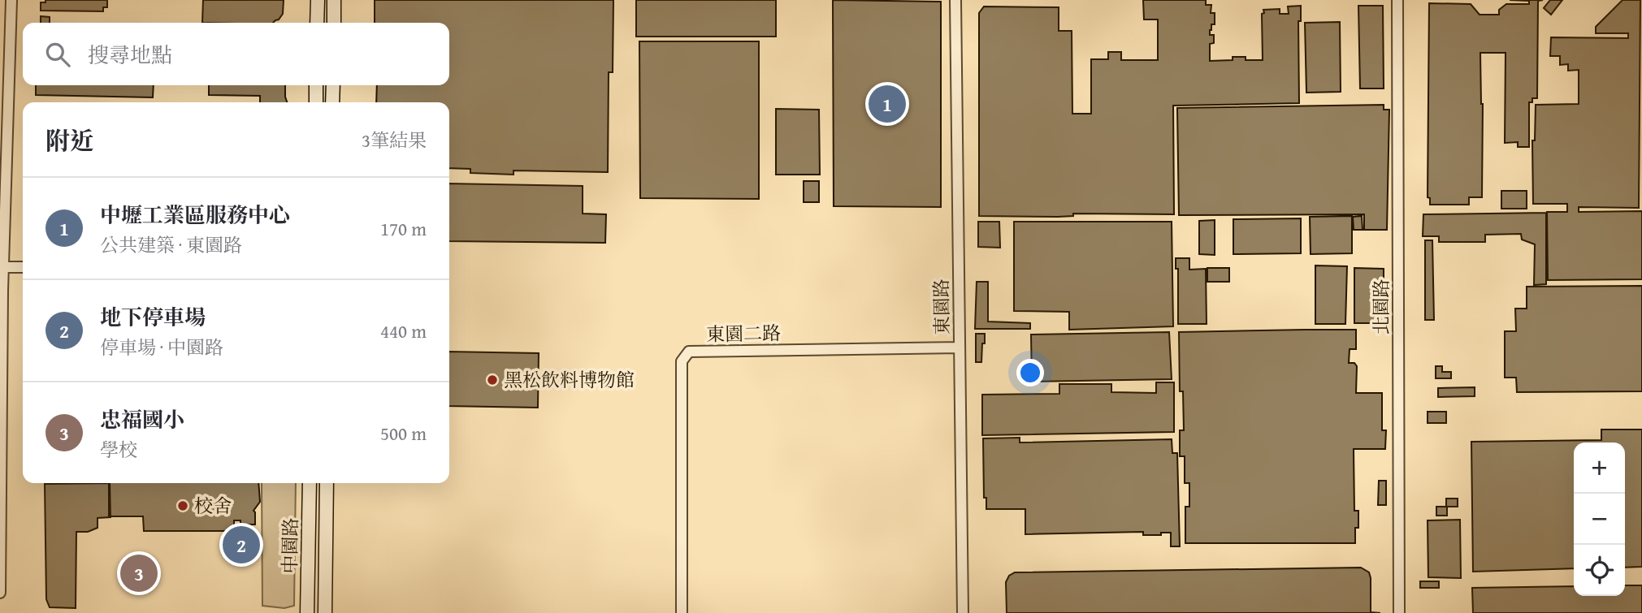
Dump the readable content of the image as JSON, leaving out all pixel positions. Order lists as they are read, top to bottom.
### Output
{
  "streets": {
    "main road": ["中園路"],
    "street": ["東園路", "北園路", "東園二路"]
  },
  "crossings": [
    ["東園路", "東園二路"]
  ],
  "places": ["黑松飲料博物館", "校舍"],
  "page": {
    "search": "搜尋地點",
    "pins": ["1", "2", "3"],
    "heading": ["附近", "3筆結果"],
    "list": [
      {
        "mark": "1",
        "name": "中壢工業區服務中心",
        "note": "公共建築 · 東園路",
        "value": "170 m"
      },
      {
        "mark": "2",
        "name": "地下停車場",
        "note": "停車場 · 中園路",
        "value": "440 m"
      },
      {
        "mark": "3",
        "name": "忠福國小",
        "note": "學校",
        "value": "500 m"
      }
    ],
    "map_buttons": ["+", "−"]
  }
}
